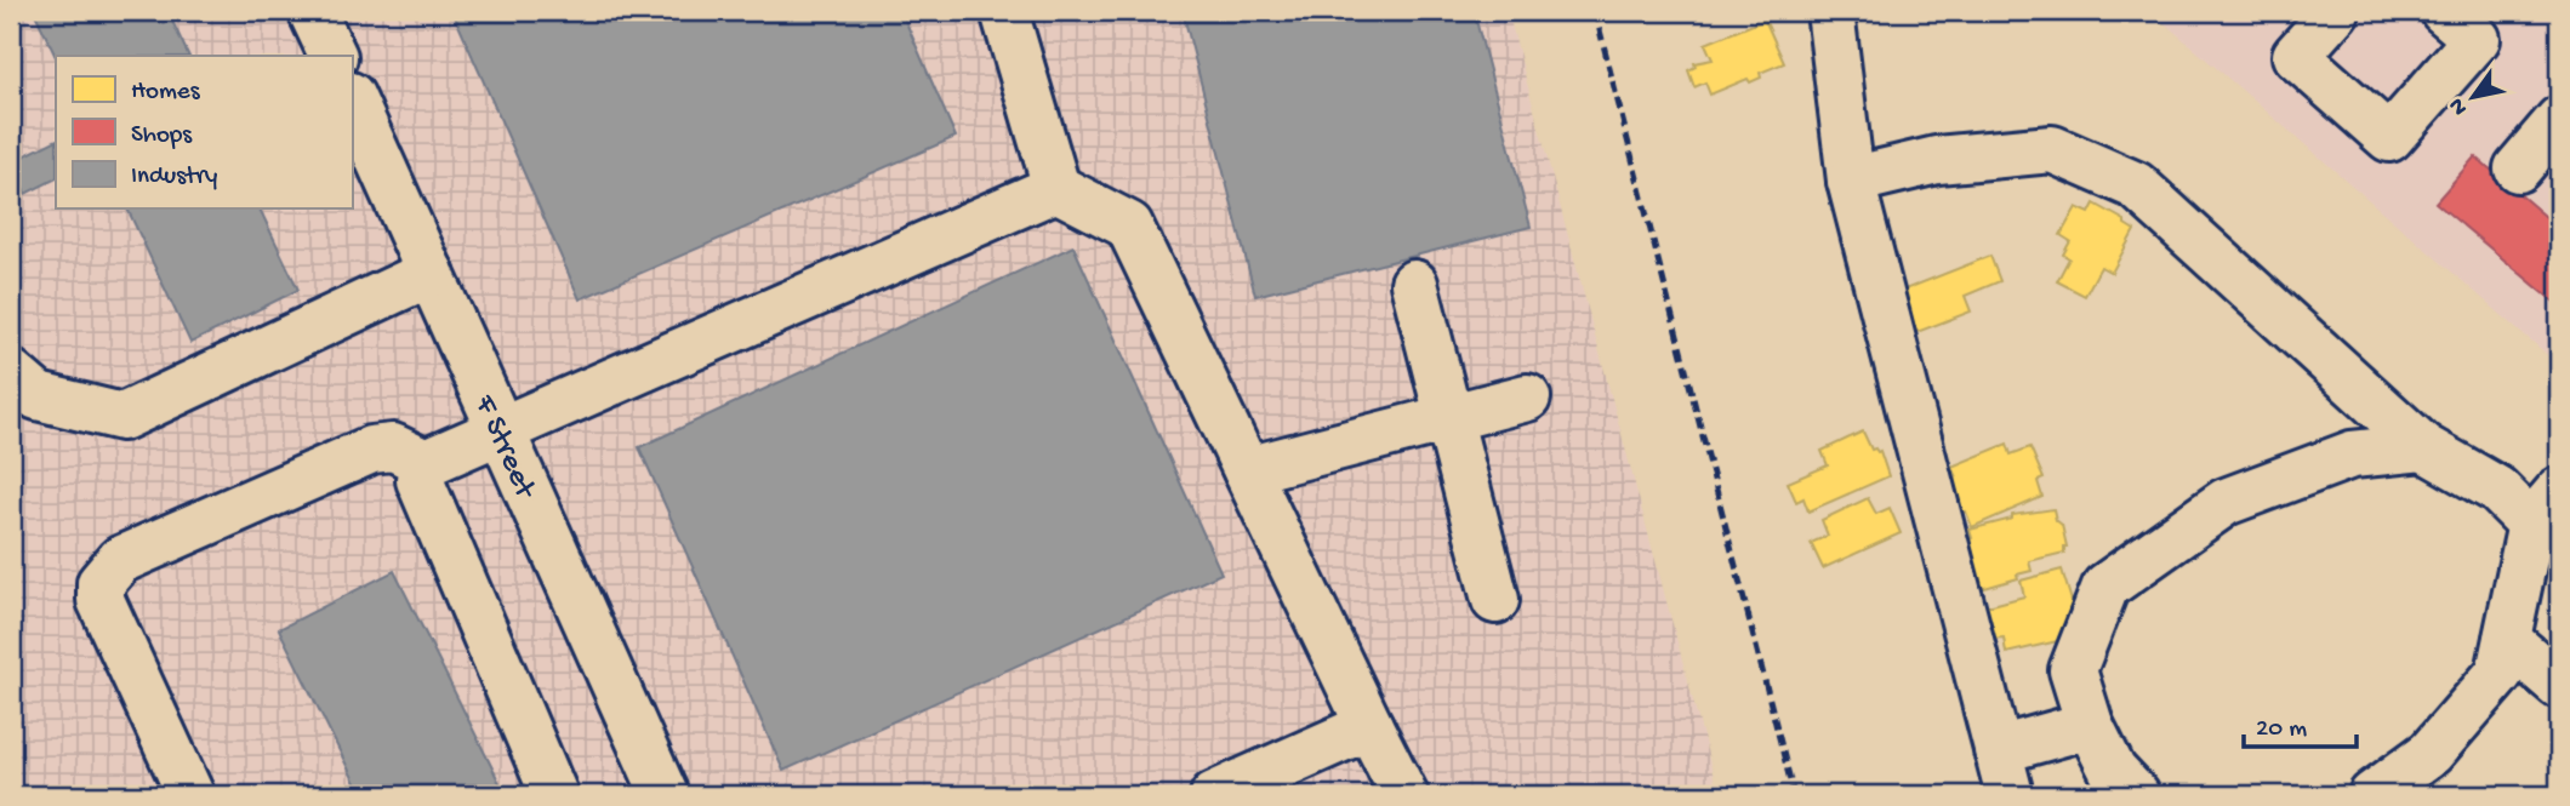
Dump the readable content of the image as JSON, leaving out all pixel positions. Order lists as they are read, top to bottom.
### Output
{
  "streets": {
    "street": ["F Street"]
  },
  "legend": ["Homes", "Shops", "Industry"],
  "scale_bar": "20 m",
  "north": "bottom left"
}
